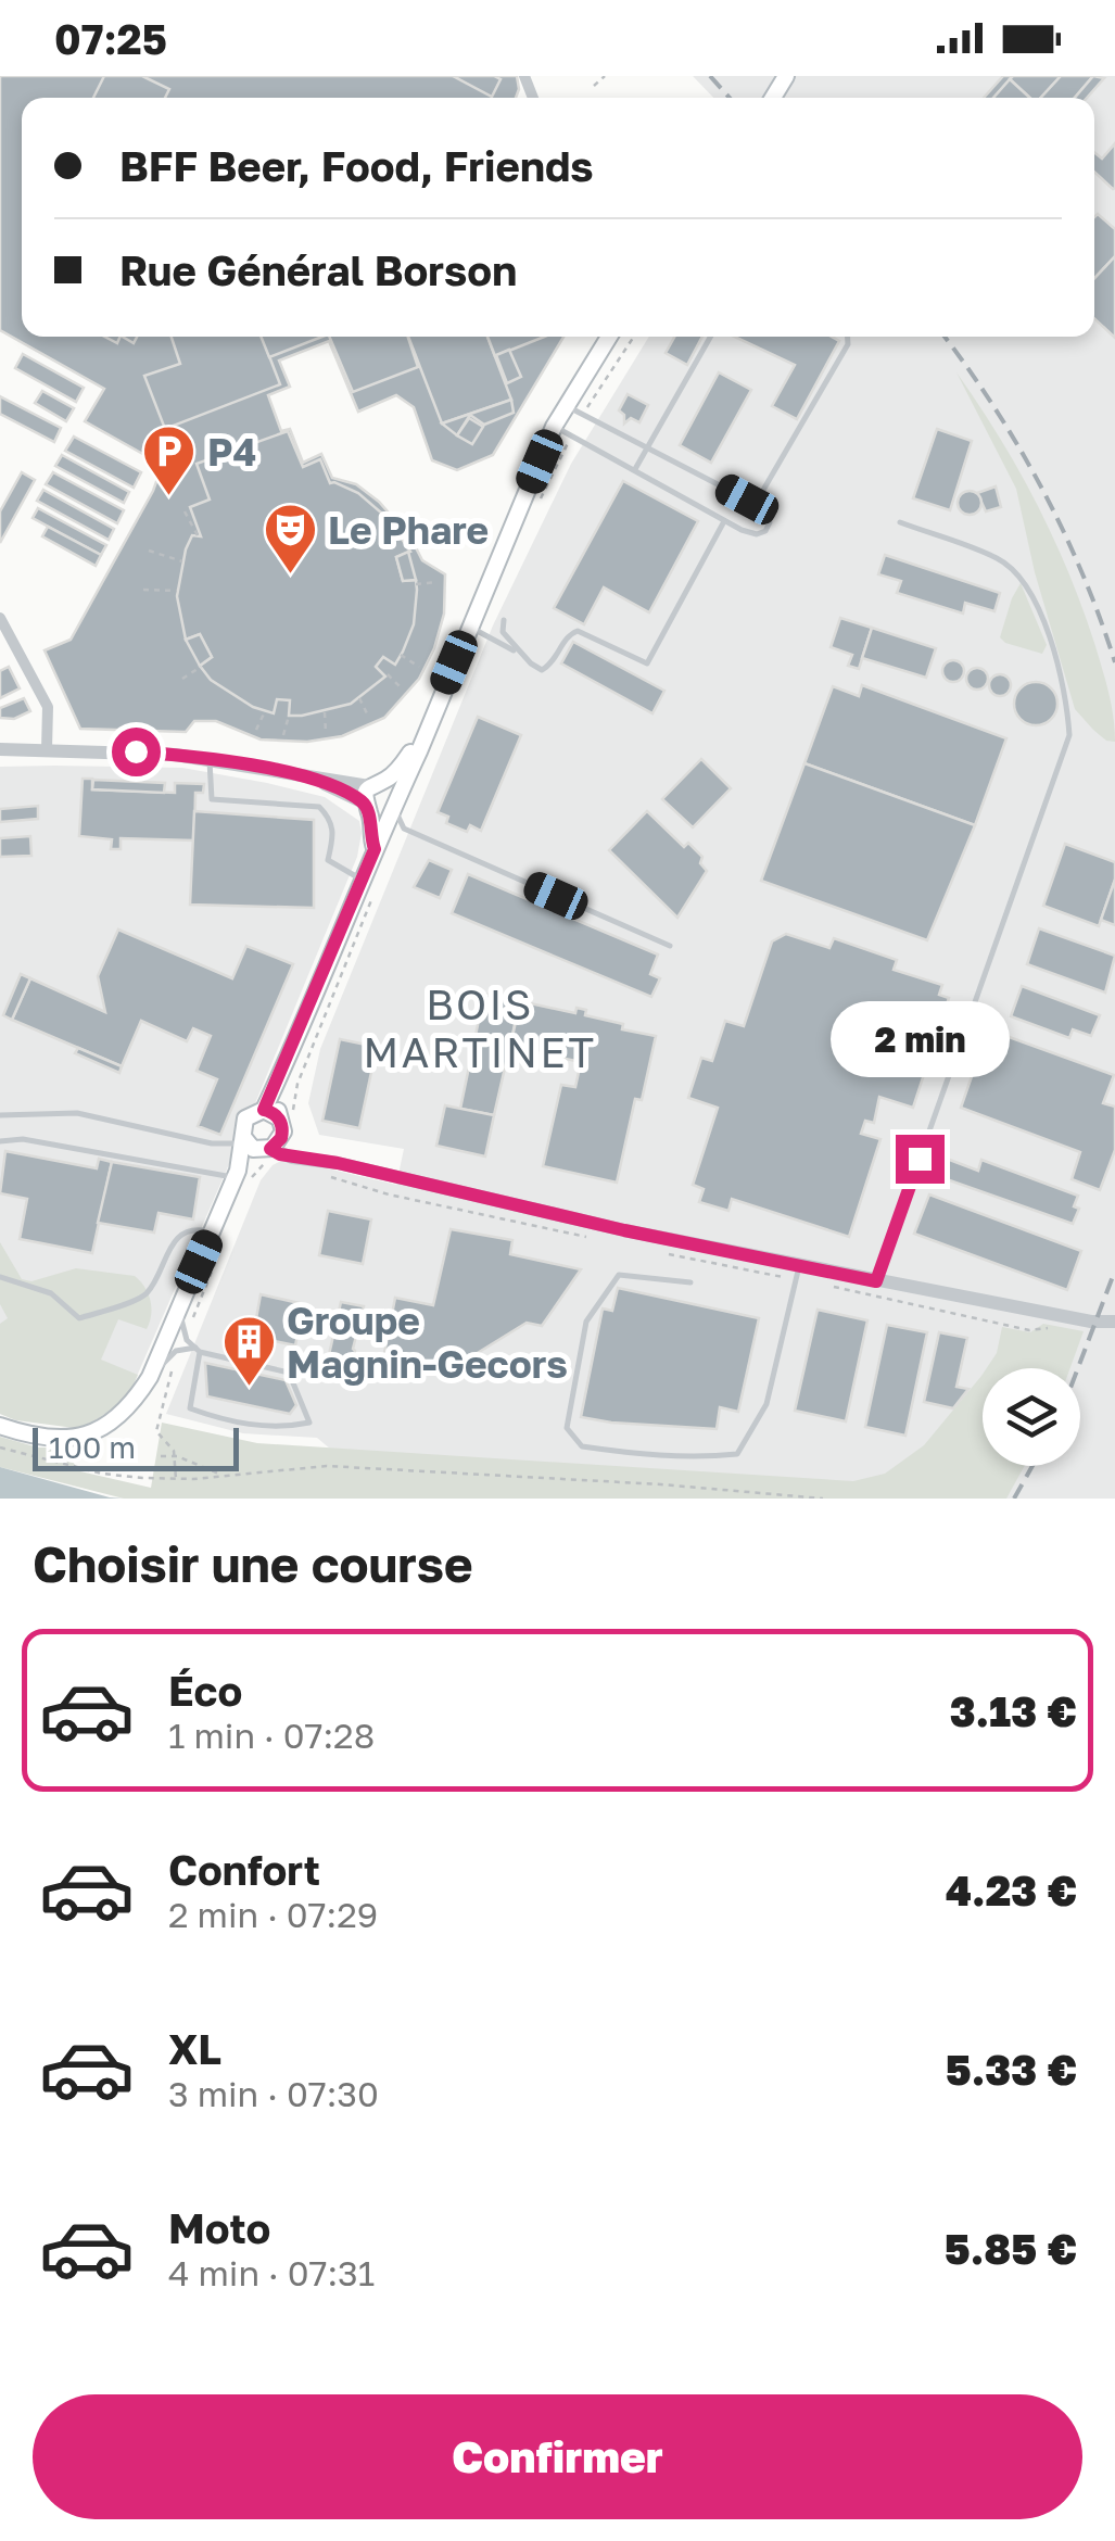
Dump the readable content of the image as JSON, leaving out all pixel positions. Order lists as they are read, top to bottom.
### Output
{
  "districts": ["BOIS MARTINET"],
  "places": {
    "parking": ["P4"],
    "theatre": ["Le Phare"],
    "building": ["Groupe Magnin-Gecors"]
  },
  "scale_bar": "100 m",
  "page": {
    "status": "07:25",
    "banner": ["BFF Beer, Food, Friends", "Rue Général Borson"],
    "bubble": "2 min",
    "scale": "100 m",
    "heading": "Choisir une course",
    "list": [
      {
        "name": "Éco",
        "note": "1 min · 07:28",
        "value": "3.13 €"
      },
      {
        "name": "Confort",
        "note": "2 min · 07:29",
        "value": "4.23 €"
      },
      {
        "name": "XL",
        "note": "3 min · 07:30",
        "value": "5.33 €"
      },
      {
        "name": "Moto",
        "note": "4 min · 07:31",
        "value": "5.85 €"
      }
    ],
    "buttons": "Confirmer"
  }
}
